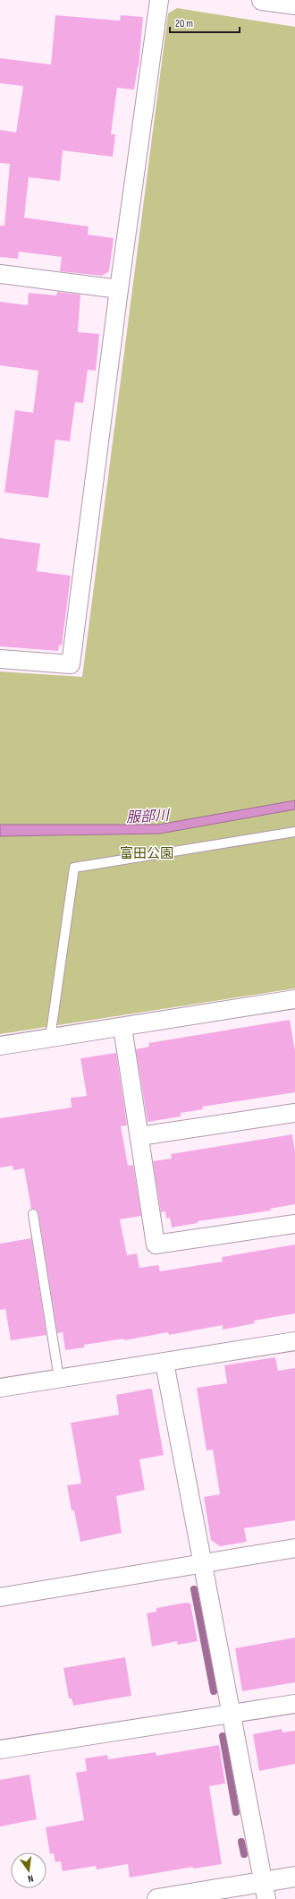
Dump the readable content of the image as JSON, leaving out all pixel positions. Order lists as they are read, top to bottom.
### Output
{
  "water": ["服部川"],
  "parks": ["富田公園"],
  "scale_bar": "20 m",
  "north": "bottom"
}
